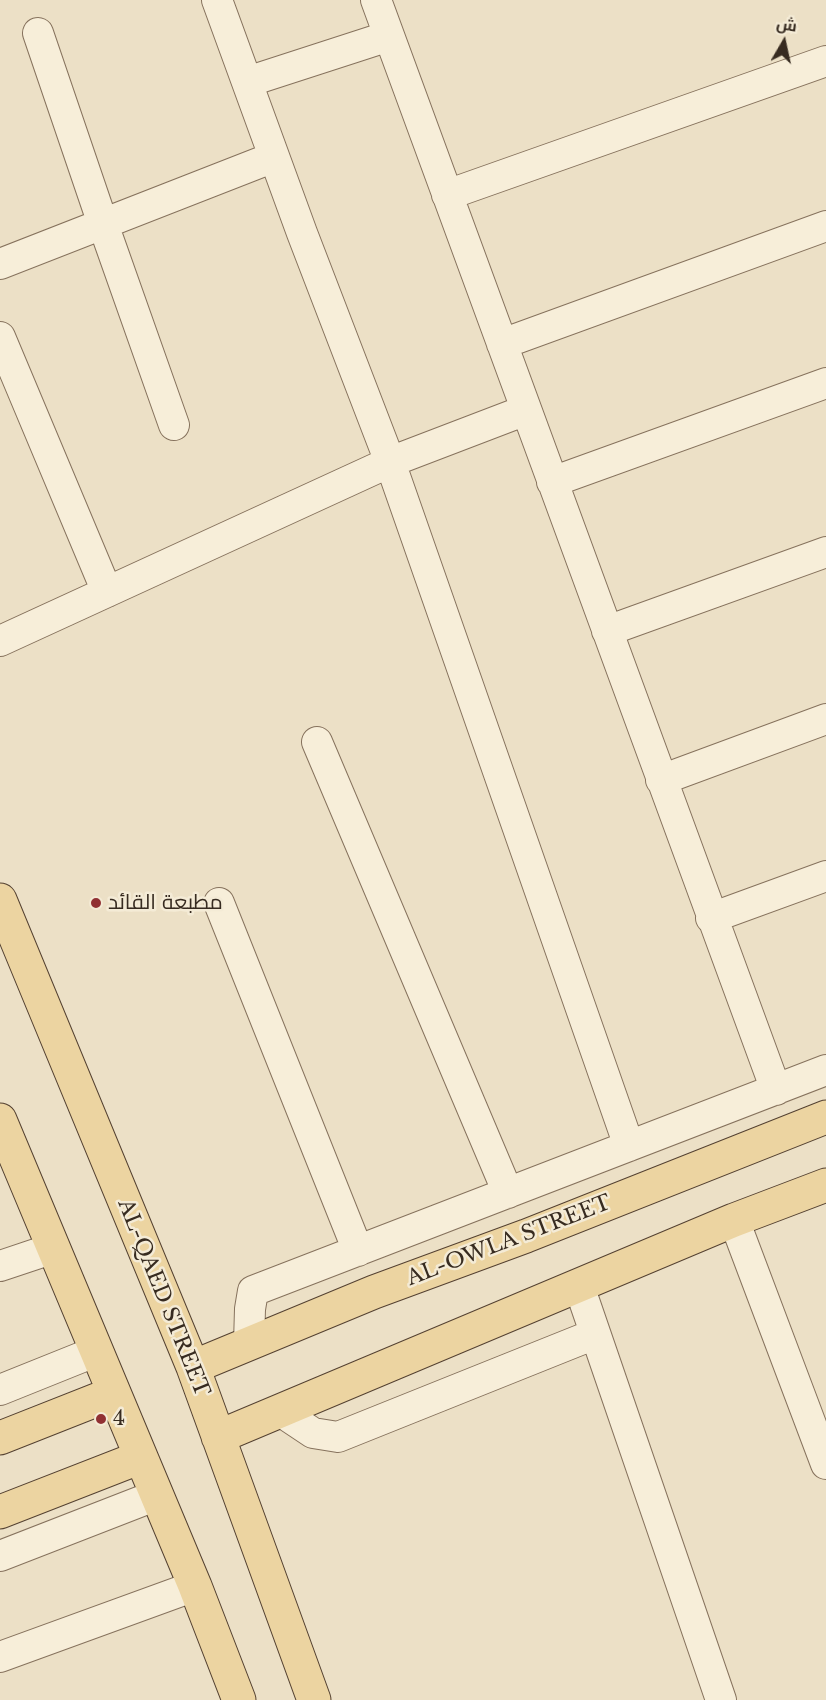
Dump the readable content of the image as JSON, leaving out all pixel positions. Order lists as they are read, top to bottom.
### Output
{
  "streets": {
    "main road": ["AL-OWLA STREET", "AL-QAED STREET"]
  },
  "crossings": [
    ["AL-OWLA STREET", "AL-QAED STREET"]
  ],
  "places": ["مطبعة القائد", "4"],
  "north": "top"
}
